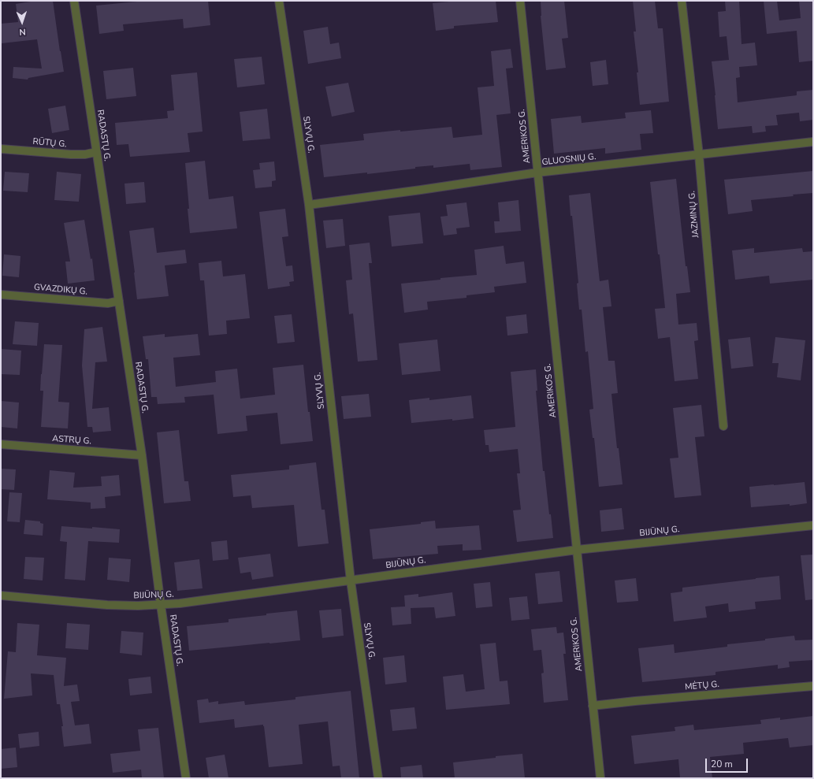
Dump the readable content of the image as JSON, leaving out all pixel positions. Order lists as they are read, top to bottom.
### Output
{
  "streets": {
    "street": [
      "SLYVŲ G.",
      "RADASTŲ G.",
      "AMERIKOS G.",
      "RŪTŲ G.",
      "GLUOSNIŲ G.",
      "JAZMINŲ G.",
      "GVAZDIKŲ G.",
      "ASTRŲ G.",
      "BIJŪNŲ G.",
      "MĖTŲ G."
    ]
  },
  "crossings": [
    ["SLYVŲ G.", "GLUOSNIŲ G."],
    ["SLYVŲ G.", "BIJŪNŲ G."],
    ["RADASTŲ G.", "RŪTŲ G."],
    ["RADASTŲ G.", "GVAZDIKŲ G."],
    ["RADASTŲ G.", "ASTRŲ G."],
    ["RADASTŲ G.", "BIJŪNŲ G."],
    ["AMERIKOS G.", "GLUOSNIŲ G."],
    ["AMERIKOS G.", "BIJŪNŲ G."],
    ["AMERIKOS G.", "MĖTŲ G."],
    ["GLUOSNIŲ G.", "JAZMINŲ G."]
  ],
  "scale_bar": "20 m",
  "north": "bottom"
}
